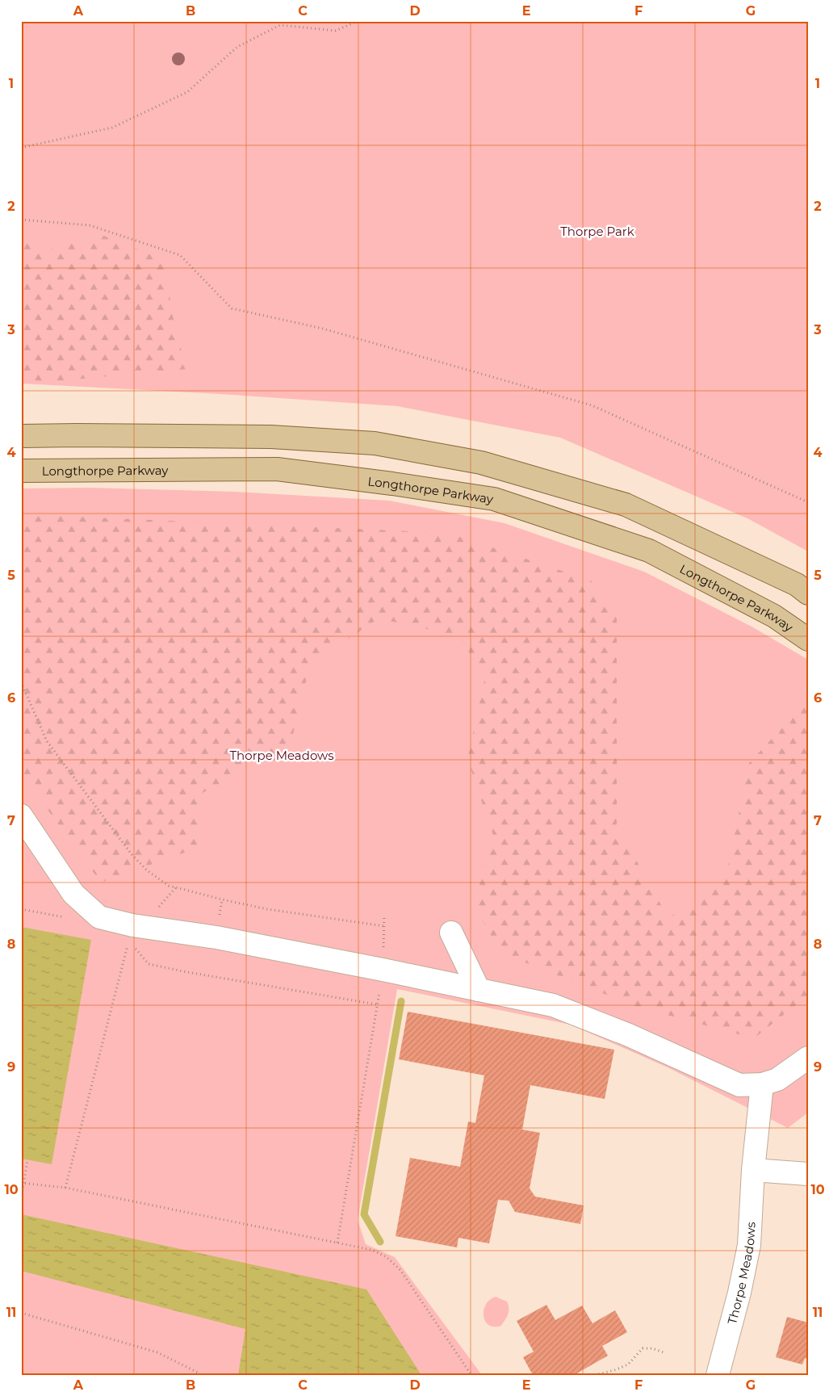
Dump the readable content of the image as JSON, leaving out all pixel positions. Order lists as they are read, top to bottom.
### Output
{
  "streets": {
    "main road": ["Longthorpe Parkway"],
    "street": ["Thorpe Meadows"]
  },
  "parks": ["Thorpe Park", "Thorpe Meadows"],
  "grid": {
    "columns": [
      "A",
      "B",
      "C",
      "D",
      "E",
      "F",
      "G"
    ],
    "rows": [
      "1",
      "2",
      "3",
      "4",
      "5",
      "6",
      "7",
      "8",
      "9",
      "10",
      "11"
    ]
  }
}
